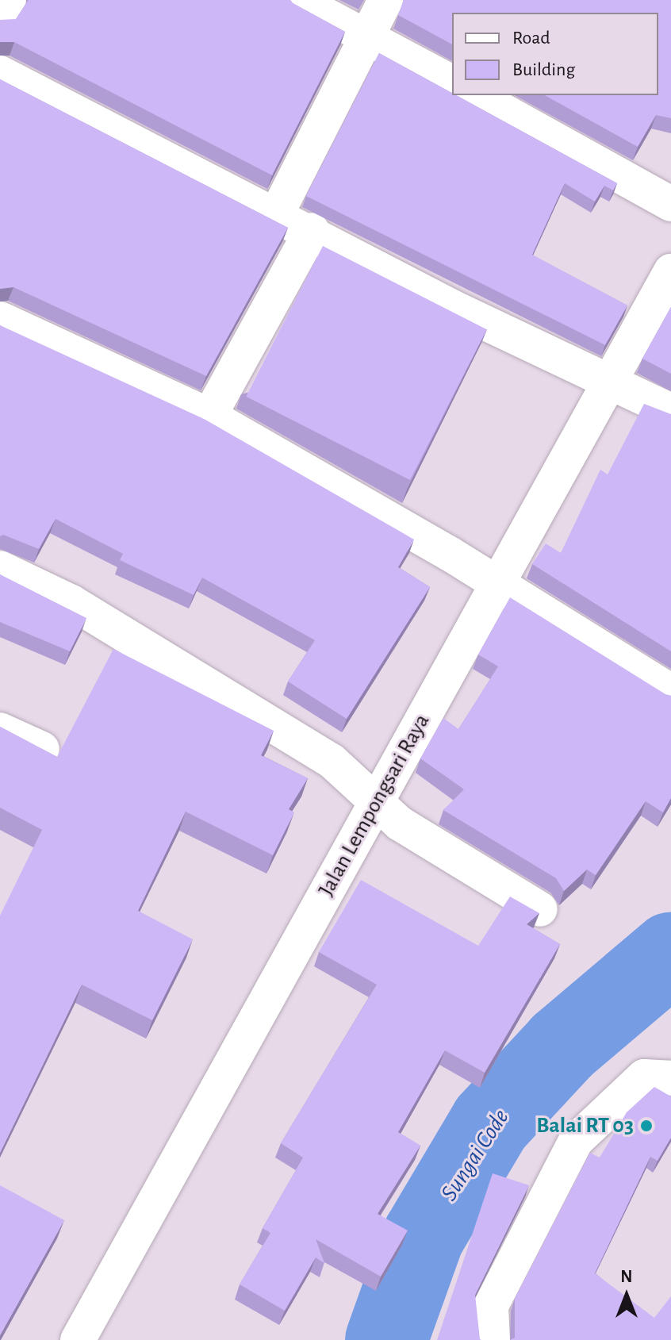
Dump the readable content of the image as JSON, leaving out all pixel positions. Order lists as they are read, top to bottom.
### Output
{
  "streets": {
    "street": ["Jalan Lempongsari Raya"]
  },
  "water": ["Sungai Code"],
  "places": ["Balai RT 03"],
  "legend": ["Road", "Building"],
  "north": "top"
}
